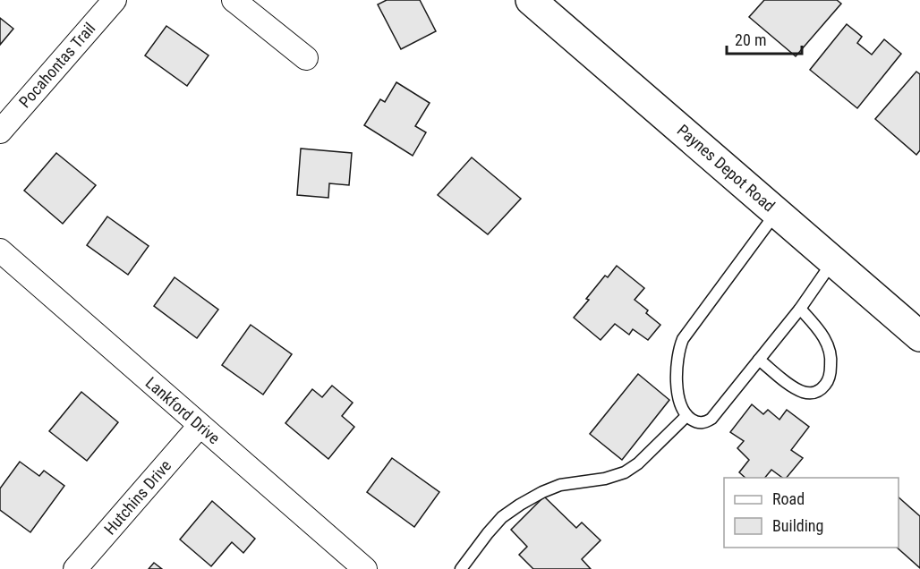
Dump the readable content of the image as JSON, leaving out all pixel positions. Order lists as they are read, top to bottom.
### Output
{
  "streets": {
    "main road": ["Paynes Depot Road"],
    "street": ["Pocahontas Trail", "Lankford Drive", "Hutchins Drive"]
  },
  "crossings": [
    ["Lankford Drive", "Hutchins Drive"]
  ],
  "legend": ["Road", "Building"],
  "scale_bar": "20 m"
}
